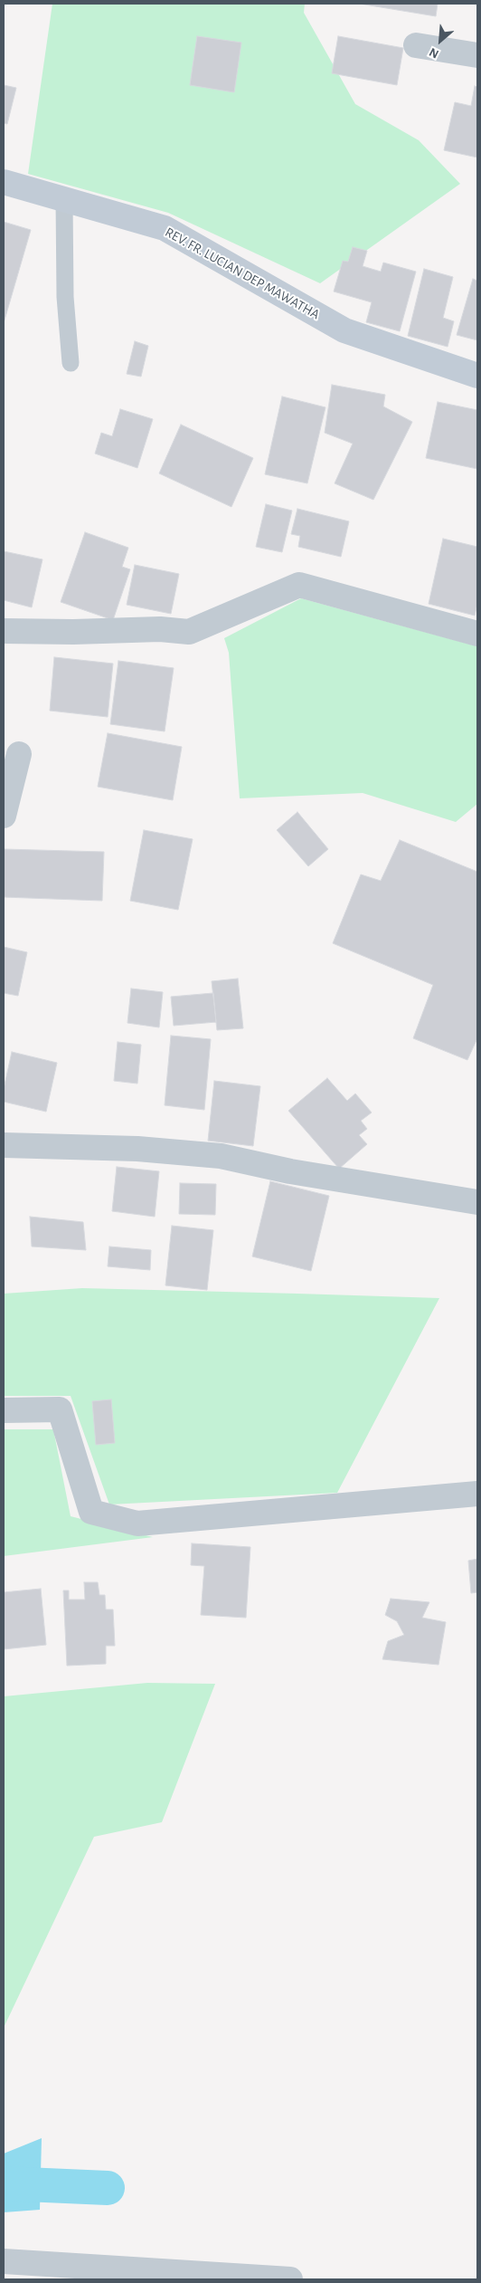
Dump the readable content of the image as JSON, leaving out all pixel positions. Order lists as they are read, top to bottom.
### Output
{
  "streets": {
    "street": ["REV. FR. LUCIAN DEP MAWATHA"]
  },
  "north": "bottom left"
}
